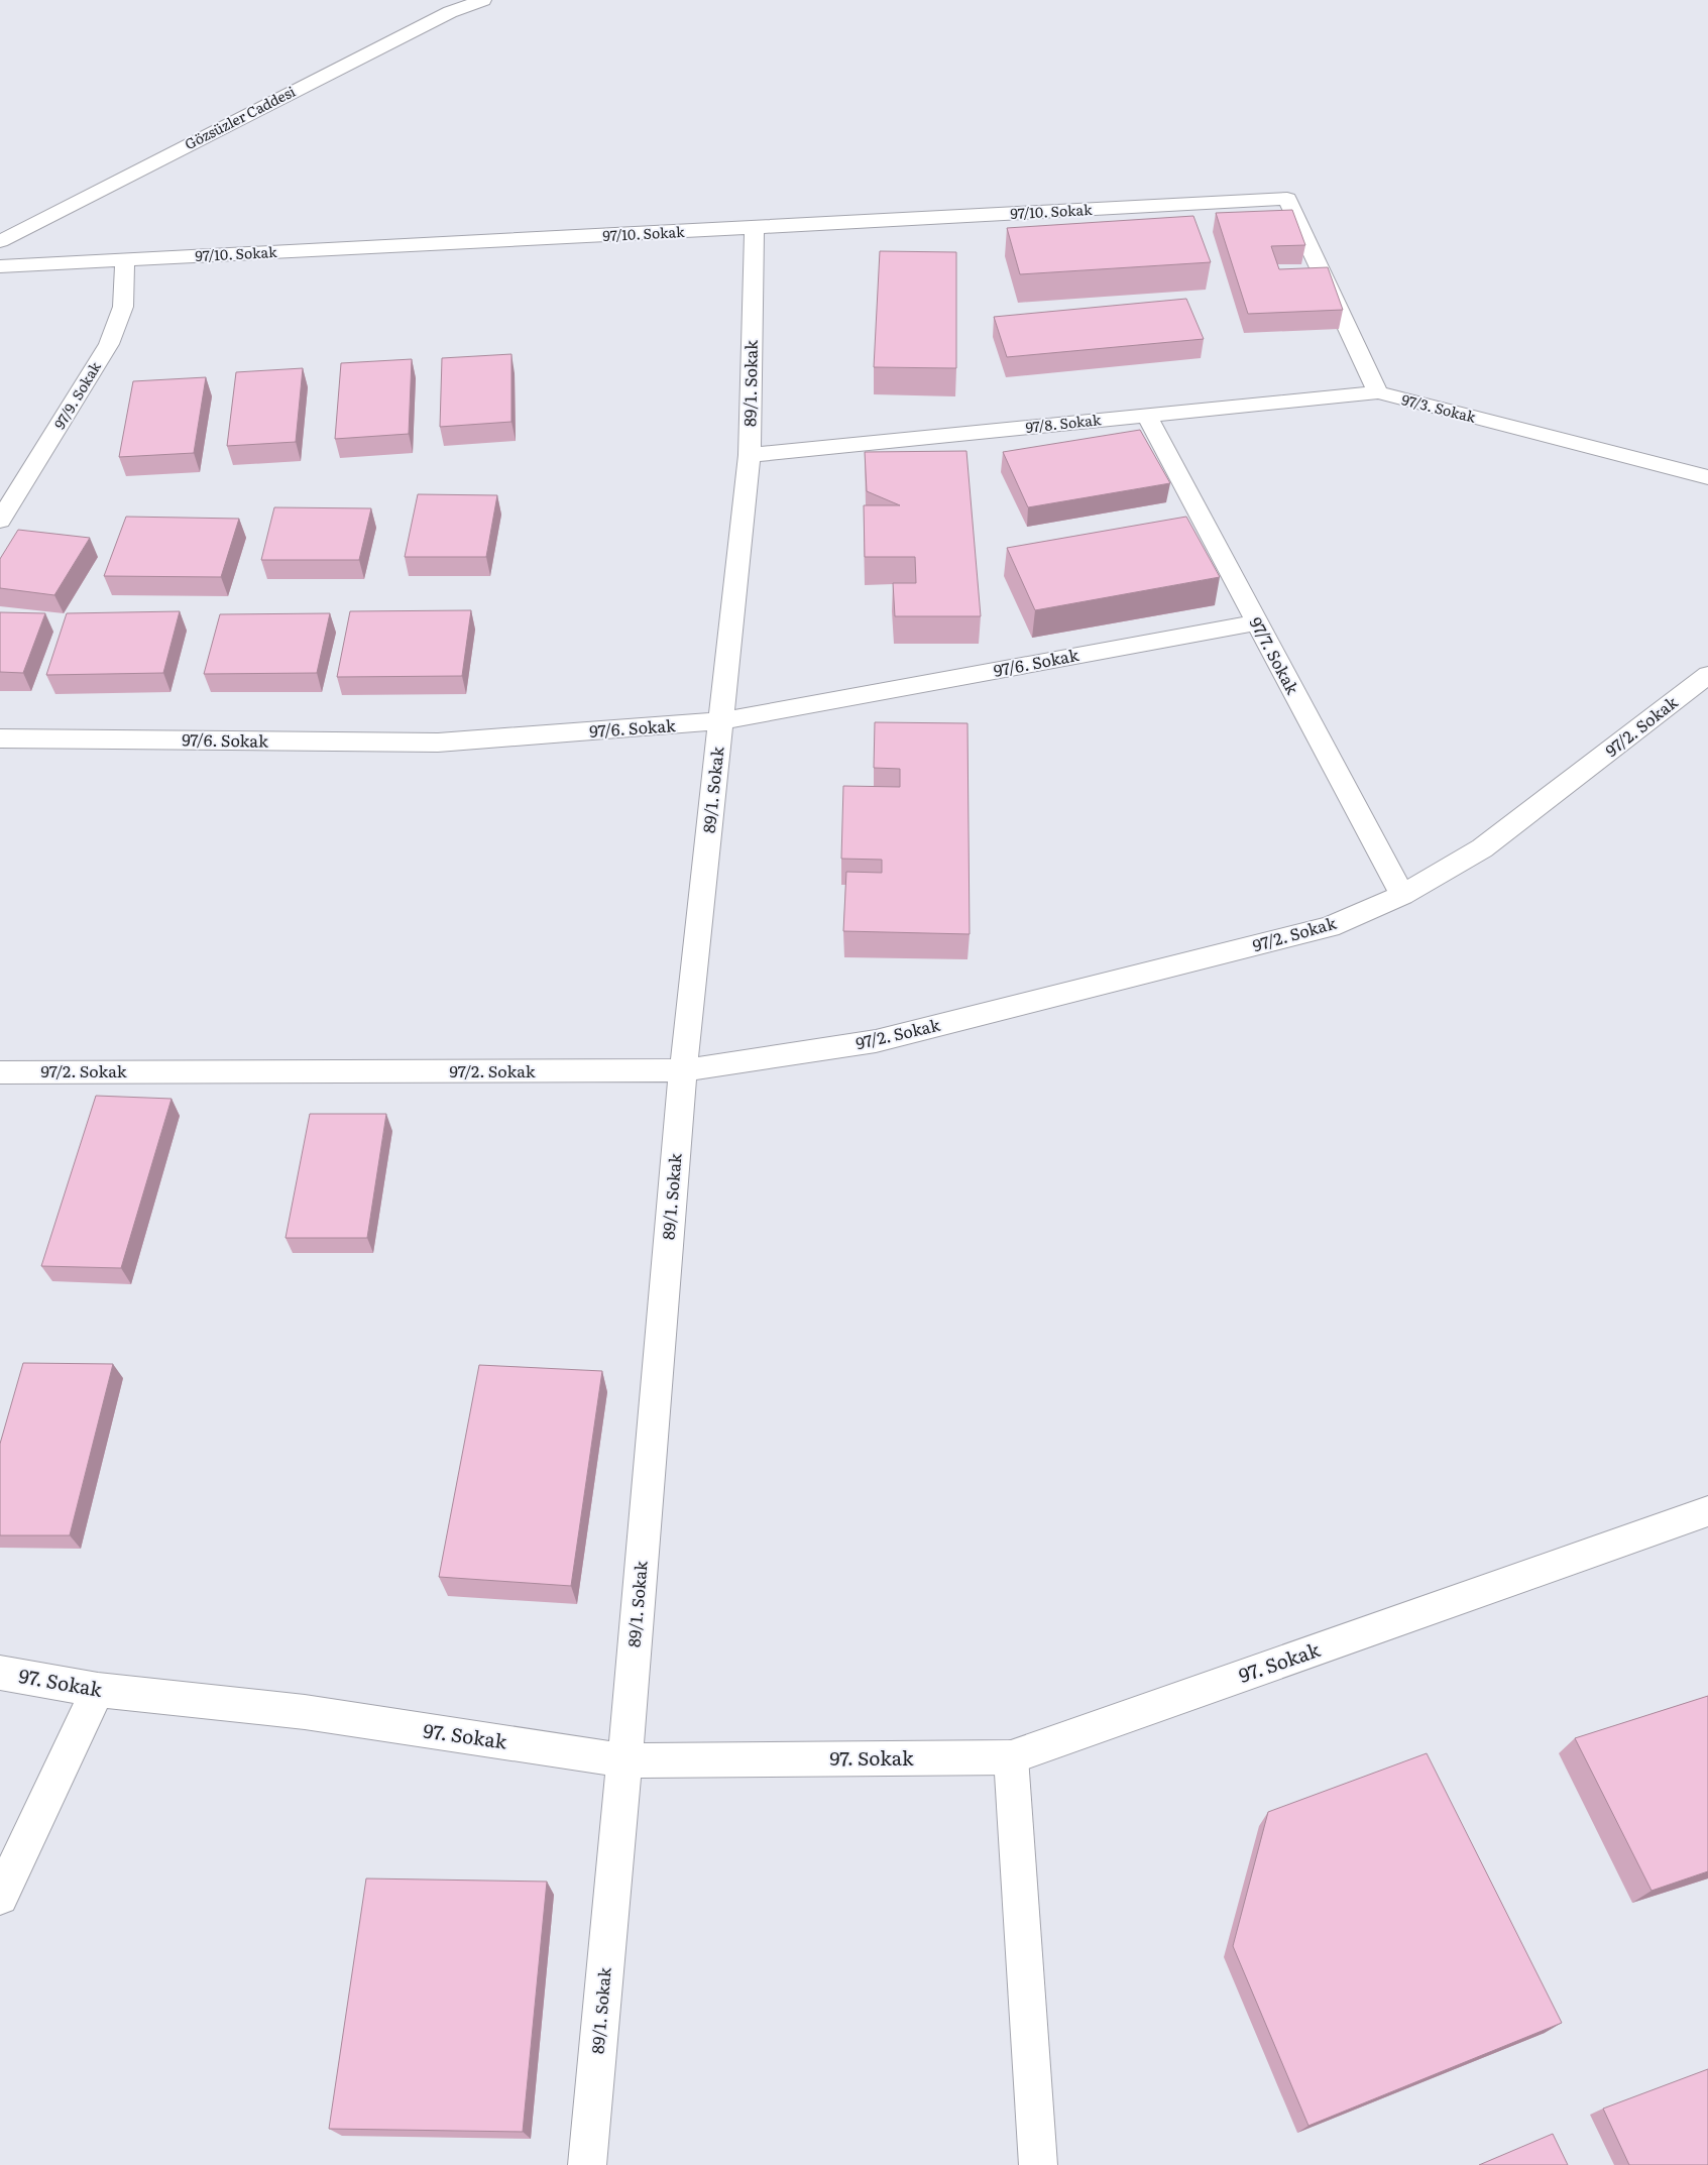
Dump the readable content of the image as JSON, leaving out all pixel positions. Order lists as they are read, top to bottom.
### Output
{
  "streets": {
    "street": [
      "Gözsüzler Caddesi",
      "97/10. Sokak",
      "89/1. Sokak",
      "97/9. Sokak",
      "97/3. Sokak",
      "97/8. Sokak",
      "97/7. Sokak",
      "97/6. Sokak",
      "97/2. Sokak",
      "97. Sokak"
    ]
  },
  "crossings": [
    ["97/10. Sokak", "89/1. Sokak"],
    ["97/10. Sokak", "97/9. Sokak"],
    ["97/10. Sokak", "97/3. Sokak"],
    ["97/10. Sokak", "97/8. Sokak"],
    ["89/1. Sokak", "97/8. Sokak"],
    ["89/1. Sokak", "97/6. Sokak"],
    ["89/1. Sokak", "97/2. Sokak"],
    ["89/1. Sokak", "97. Sokak"],
    ["97/3. Sokak", "97/8. Sokak"],
    ["97/8. Sokak", "97/7. Sokak"],
    ["97/7. Sokak", "97/6. Sokak"],
    ["97/7. Sokak", "97/2. Sokak"]
  ]
}
